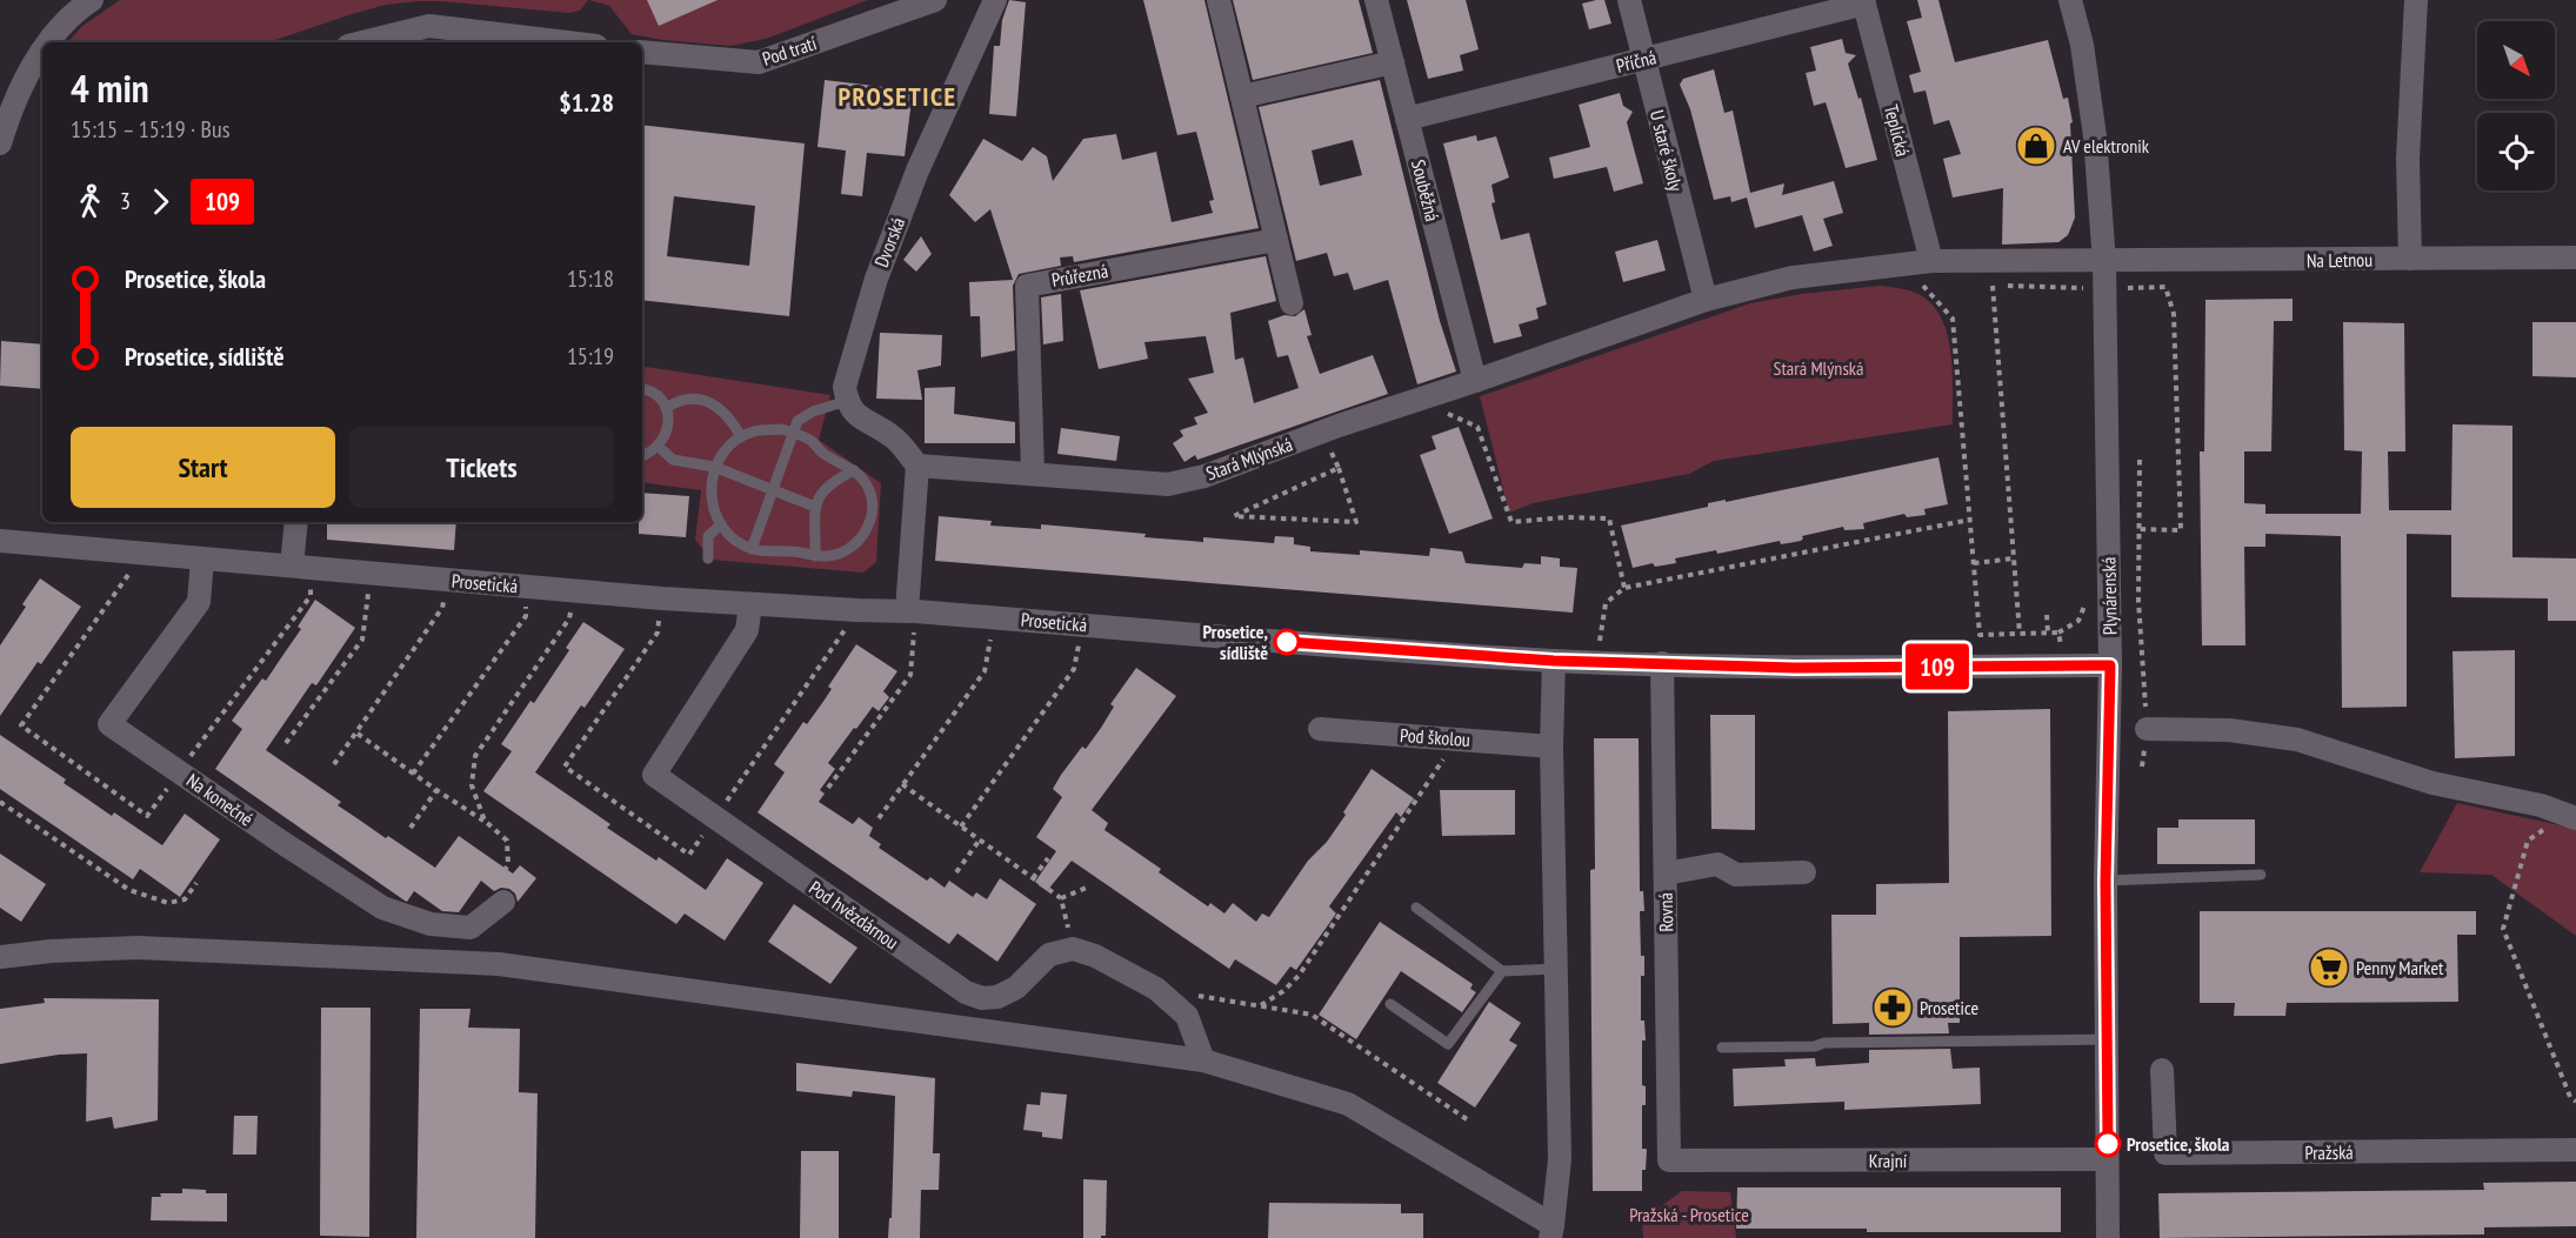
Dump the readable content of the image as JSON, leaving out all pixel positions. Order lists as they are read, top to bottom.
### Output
{
  "streets": {
    "street": [
      "Pod tratí",
      "Příčná",
      "Teplická",
      "U staré školy",
      "Souběžná",
      "Dvorská",
      "Na Letnou",
      "Průřezná",
      "Stará Mlýnská",
      "Prosetická",
      "Plynárenská",
      "Pod školou",
      "Na konečné",
      "Rovná",
      "Pod hvězdárnou",
      "Pražská",
      "Krajní"
    ]
  },
  "crossings": [
    ["Příčná", "Teplická"],
    ["Příčná", "U staré školy"],
    ["Příčná", "Souběžná"],
    ["Teplická", "Stará Mlýnská"],
    ["U staré školy", "Stará Mlýnská"],
    ["Souběžná", "Stará Mlýnská"],
    ["Na Letnou", "Stará Mlýnská"],
    ["Na Letnou", "Plynárenská"],
    ["Průřezná", "Stará Mlýnská"],
    ["Stará Mlýnská", "Plynárenská"],
    ["Prosetická", "Plynárenská"],
    ["Prosetická", "Na konečné"],
    ["Prosetická", "Rovná"],
    ["Prosetická", "Pod hvězdárnou"],
    ["Plynárenská", "Krajní"],
    ["Rovná", "Krajní"]
  ],
  "districts": ["PROSETICE"],
  "parks": ["Stará Mlýnská", "Pražská - Prosetice"],
  "places": {
    "shop": ["AV elektronik"],
    "other": ["Prosetice, sídliště", "Prosetice, škola"],
    "supermarket": ["Penny Market"],
    "pharmacy": ["Prosetice"]
  },
  "lines": ["bus line 109"],
  "north": "bottom right",
  "page": {
    "on_map": "109",
    "heading": ["4 min", "15:15 – 15:19 · Bus", "$1.28"],
    "legs": ["3", "109"],
    "list": [
      {
        "name": "Prosetice, škola",
        "value": "15:18"
      },
      {
        "name": "Prosetice, sídliště",
        "value": "15:19"
      }
    ],
    "buttons": ["Start", "Tickets"]
  }
}
